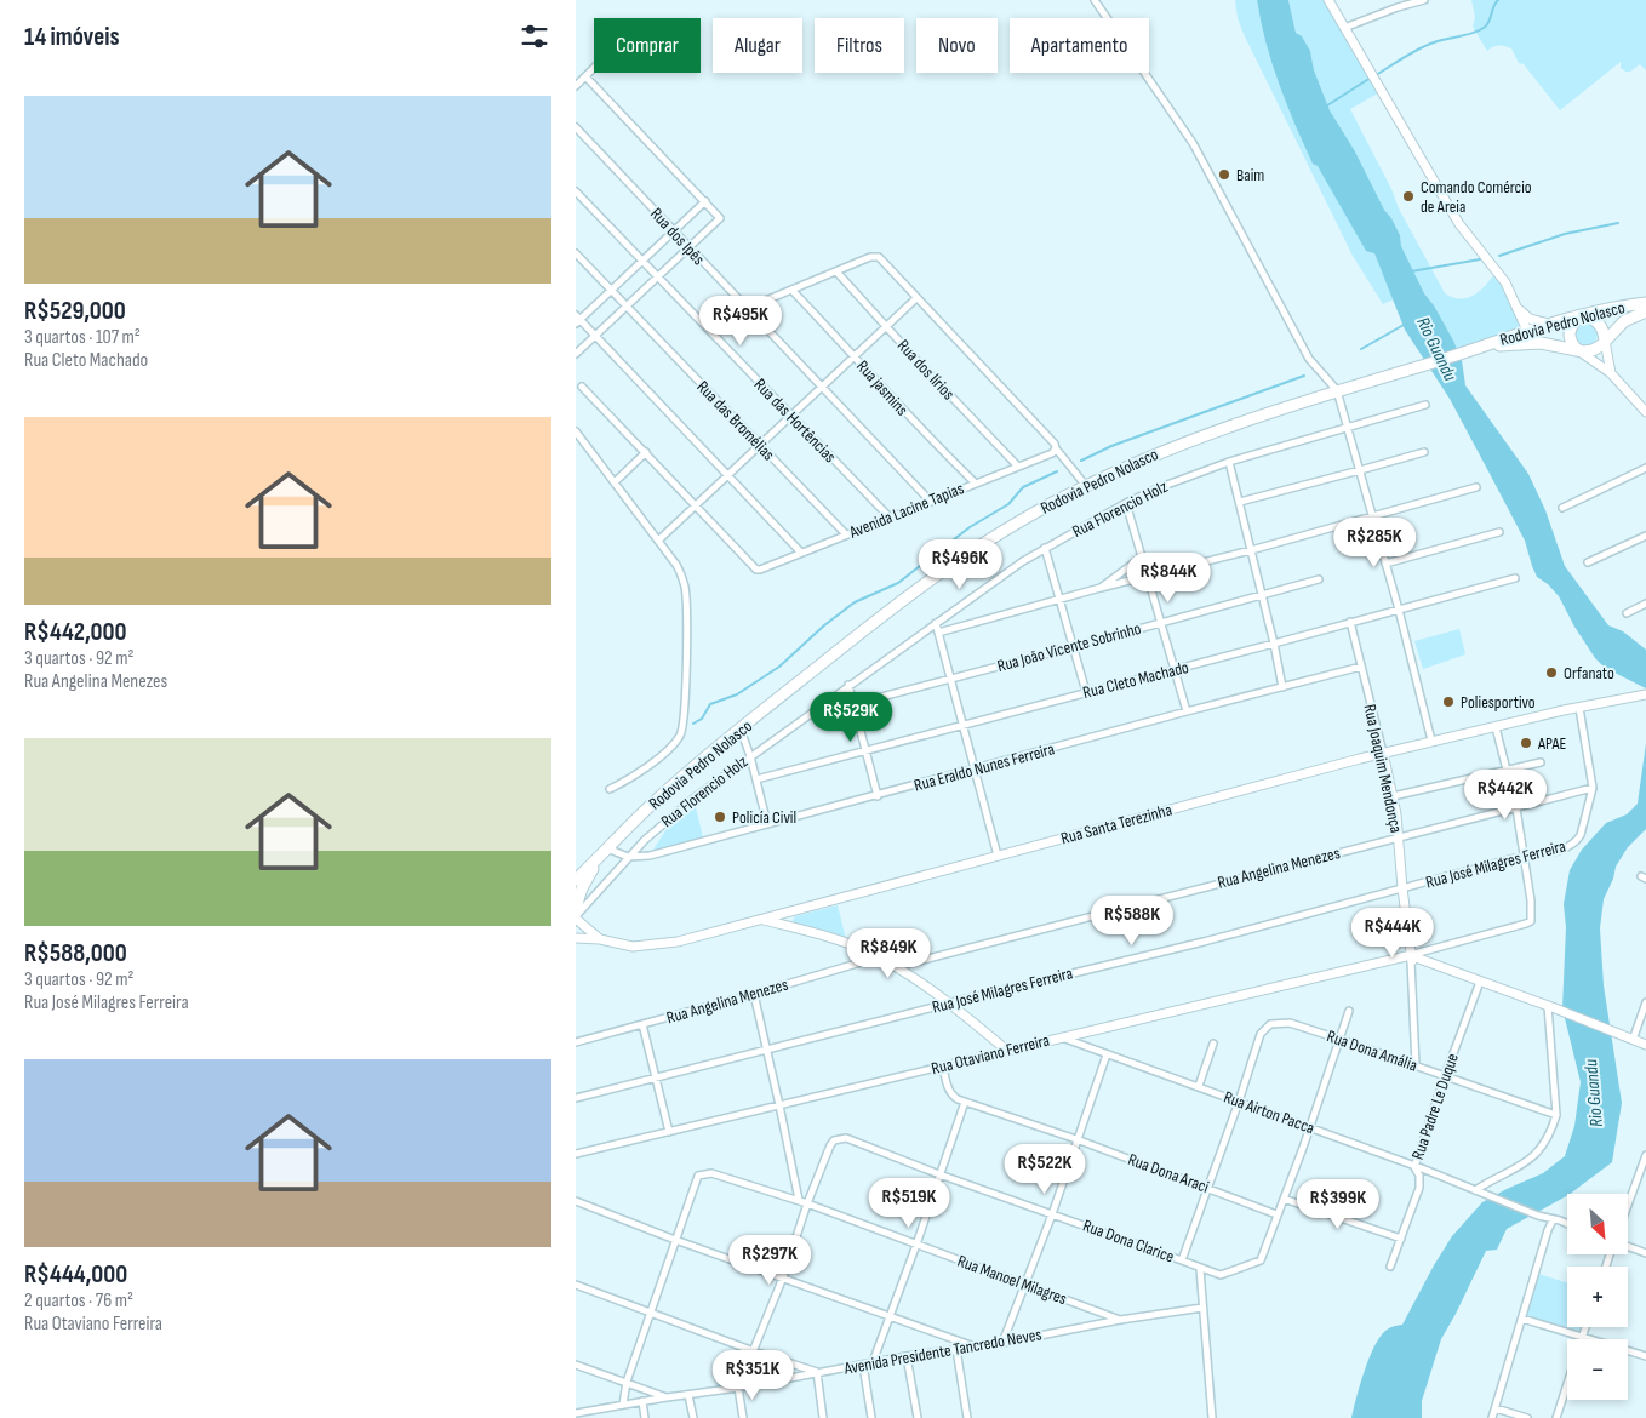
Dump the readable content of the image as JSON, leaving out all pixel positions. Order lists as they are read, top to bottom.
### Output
{
  "streets": {
    "highway": ["Rodovia Pedro Nolasco"],
    "street": [
      "Rua dos Ipês",
      "Rua dos lírios",
      "Rua jasmins",
      "Rua das Bromélias",
      "Rua das Hortências",
      "Rua Florencio Holz",
      "Avenida Lacine Tapias",
      "Rua João Vicente Sobrinho",
      "Rua Cleto Machado",
      "Rua Eraldo Nunes Ferreira",
      "Rua Joaquim Mendonça",
      "Rua Santa Terezinha",
      "Rua José Milagres Ferreira",
      "Rua Angelina Menezes",
      "Rua Dona Amália",
      "Rua Otaviano Ferreira",
      "Rua Padre Le Duque",
      "Rua Airton Pacca",
      "Rua Dona Araci",
      "Rua Dona Clarice",
      "Rua Manoel Milagres",
      "Avenida Presidente Tancredo Neves"
    ]
  },
  "crossings": [
    ["Rua dos Ipês", "Avenida Lacine Tapias"],
    ["Rodovia Pedro Nolasco", "Rua Eraldo Nunes Ferreira"],
    ["Rua dos lírios", "Avenida Lacine Tapias"],
    ["Rua jasmins", "Avenida Lacine Tapias"],
    ["Rua das Bromélias", "Avenida Lacine Tapias"],
    ["Rua das Hortências", "Avenida Lacine Tapias"],
    ["Rua Florencio Holz", "Rua Eraldo Nunes Ferreira"],
    ["Rua Cleto Machado", "Rua Joaquim Mendonça"],
    ["Rua Eraldo Nunes Ferreira", "Rua Joaquim Mendonça"],
    ["Rua Joaquim Mendonça", "Rua Santa Terezinha"],
    ["Rua Joaquim Mendonça", "Rua José Milagres Ferreira"],
    ["Rua Joaquim Mendonça", "Rua Angelina Menezes"],
    ["Rua Joaquim Mendonça", "Rua Dona Amália"],
    ["Rua Joaquim Mendonça", "Rua Otaviano Ferreira"],
    ["Rua Santa Terezinha", "Rua José Milagres Ferreira"],
    ["Rua José Milagres Ferreira", "Rua Angelina Menezes"],
    ["Rua José Milagres Ferreira", "Rua Otaviano Ferreira"],
    ["Rua Dona Amália", "Rua Padre Le Duque"],
    ["Rua Dona Amália", "Rua Airton Pacca"],
    ["Rua Otaviano Ferreira", "Rua Airton Pacca"],
    ["Rua Padre Le Duque", "Rua Airton Pacca"],
    ["Rua Dona Araci", "Rua Dona Clarice"],
    ["Rua Dona Clarice", "Rua Manoel Milagres"],
    ["Rua Manoel Milagres", "Avenida Presidente Tancredo Neves"]
  ],
  "water": ["Rio Guandu"],
  "places": [
    "Baim",
    "Comando Comércio de Areia",
    "Orfanato",
    "Poliesportivo",
    "APAE",
    "Policía Civil"
  ],
  "north": "bottom right",
  "page": {
    "heading": "14 imóveis",
    "chip": [
      "Comprar",
      "Alugar",
      "Filtros",
      "Novo",
      "Apartamento"
    ],
    "list": [
      {
        "name": "R$529,000",
        "note": "3 quartos · 107 m² · Rua Cleto Machado"
      },
      {
        "name": "R$442,000",
        "note": "3 quartos · 92 m² · Rua Angelina Menezes"
      },
      {
        "name": "R$588,000",
        "note": "3 quartos · 92 m² · Rua José Milagres Ferreira"
      },
      {
        "name": "R$444,000",
        "note": "2 quartos · 76 m² · Rua Otaviano Ferreira"
      }
    ],
    "price": [
      "R$495K",
      "R$285K",
      "R$496K",
      "R$844K",
      "R$529K",
      "R$442K",
      "R$588K",
      "R$444K",
      "R$849K",
      "R$522K",
      "R$519K",
      "R$399K",
      "R$297K",
      "R$351K"
    ],
    "map_buttons": ["+", "−"]
  }
}
